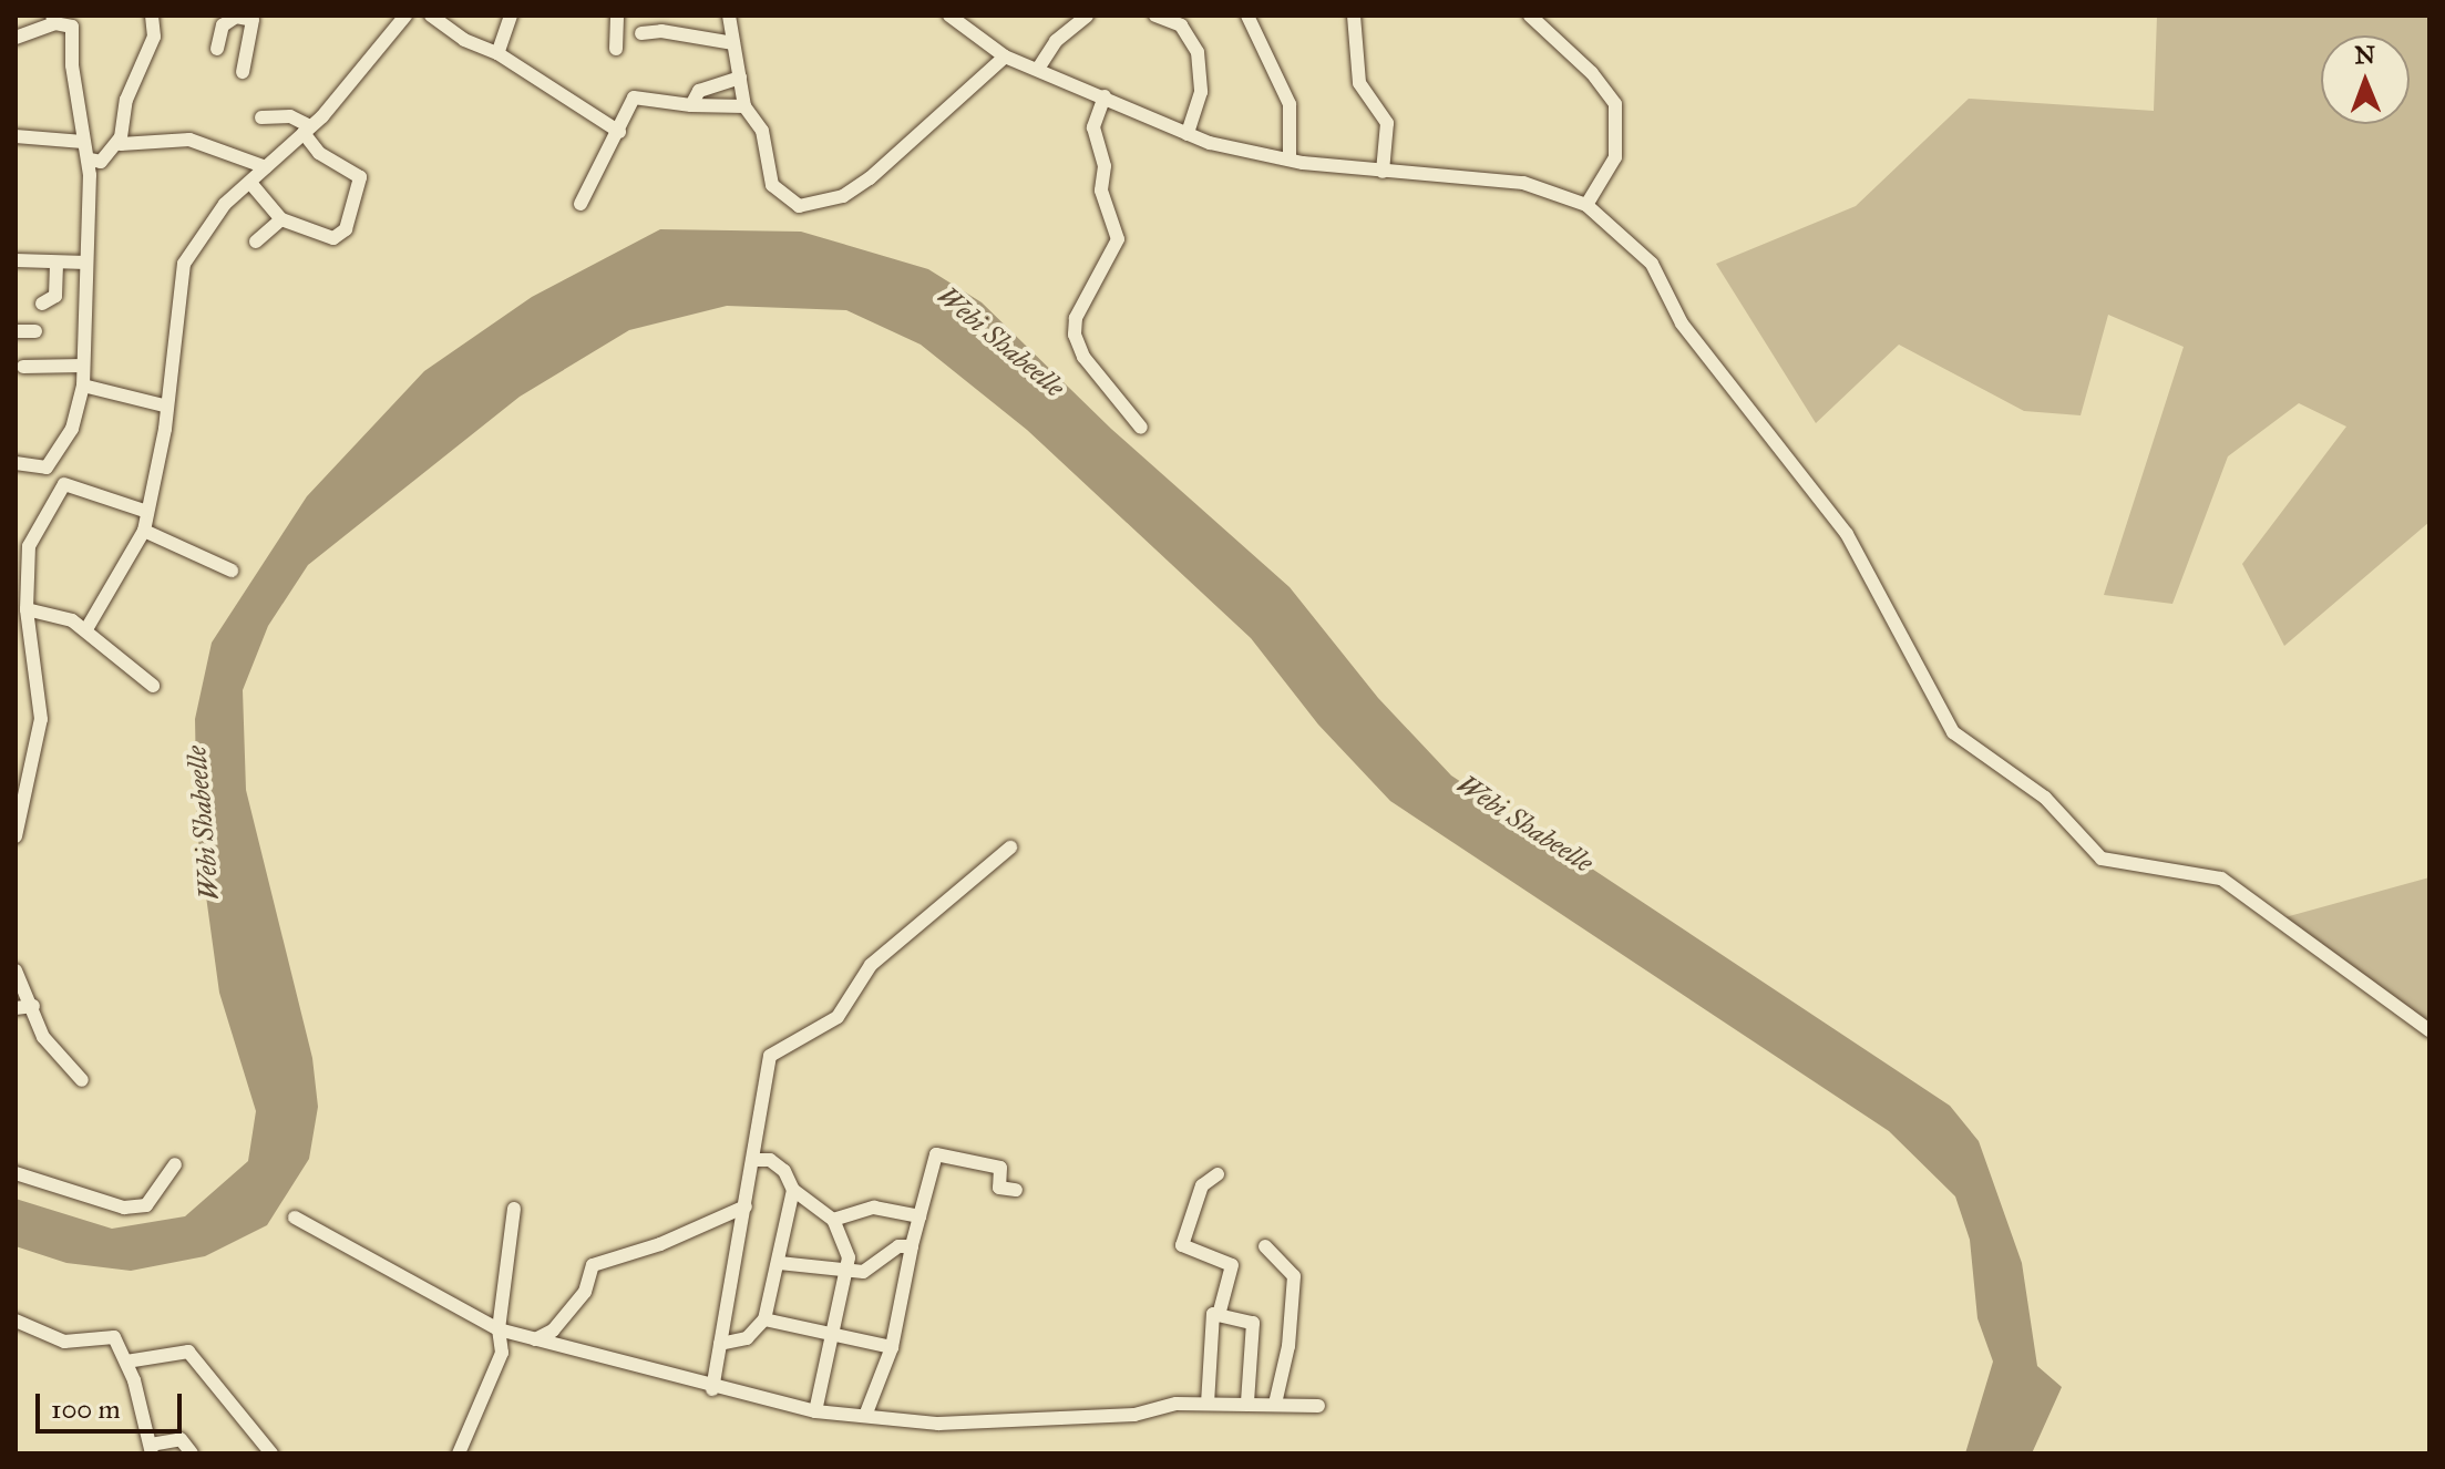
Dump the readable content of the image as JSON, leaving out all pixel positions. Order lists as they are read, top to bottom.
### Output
{
  "water": ["Webi Shabeelle"],
  "scale_bar": "100 m",
  "north": "top"
}
